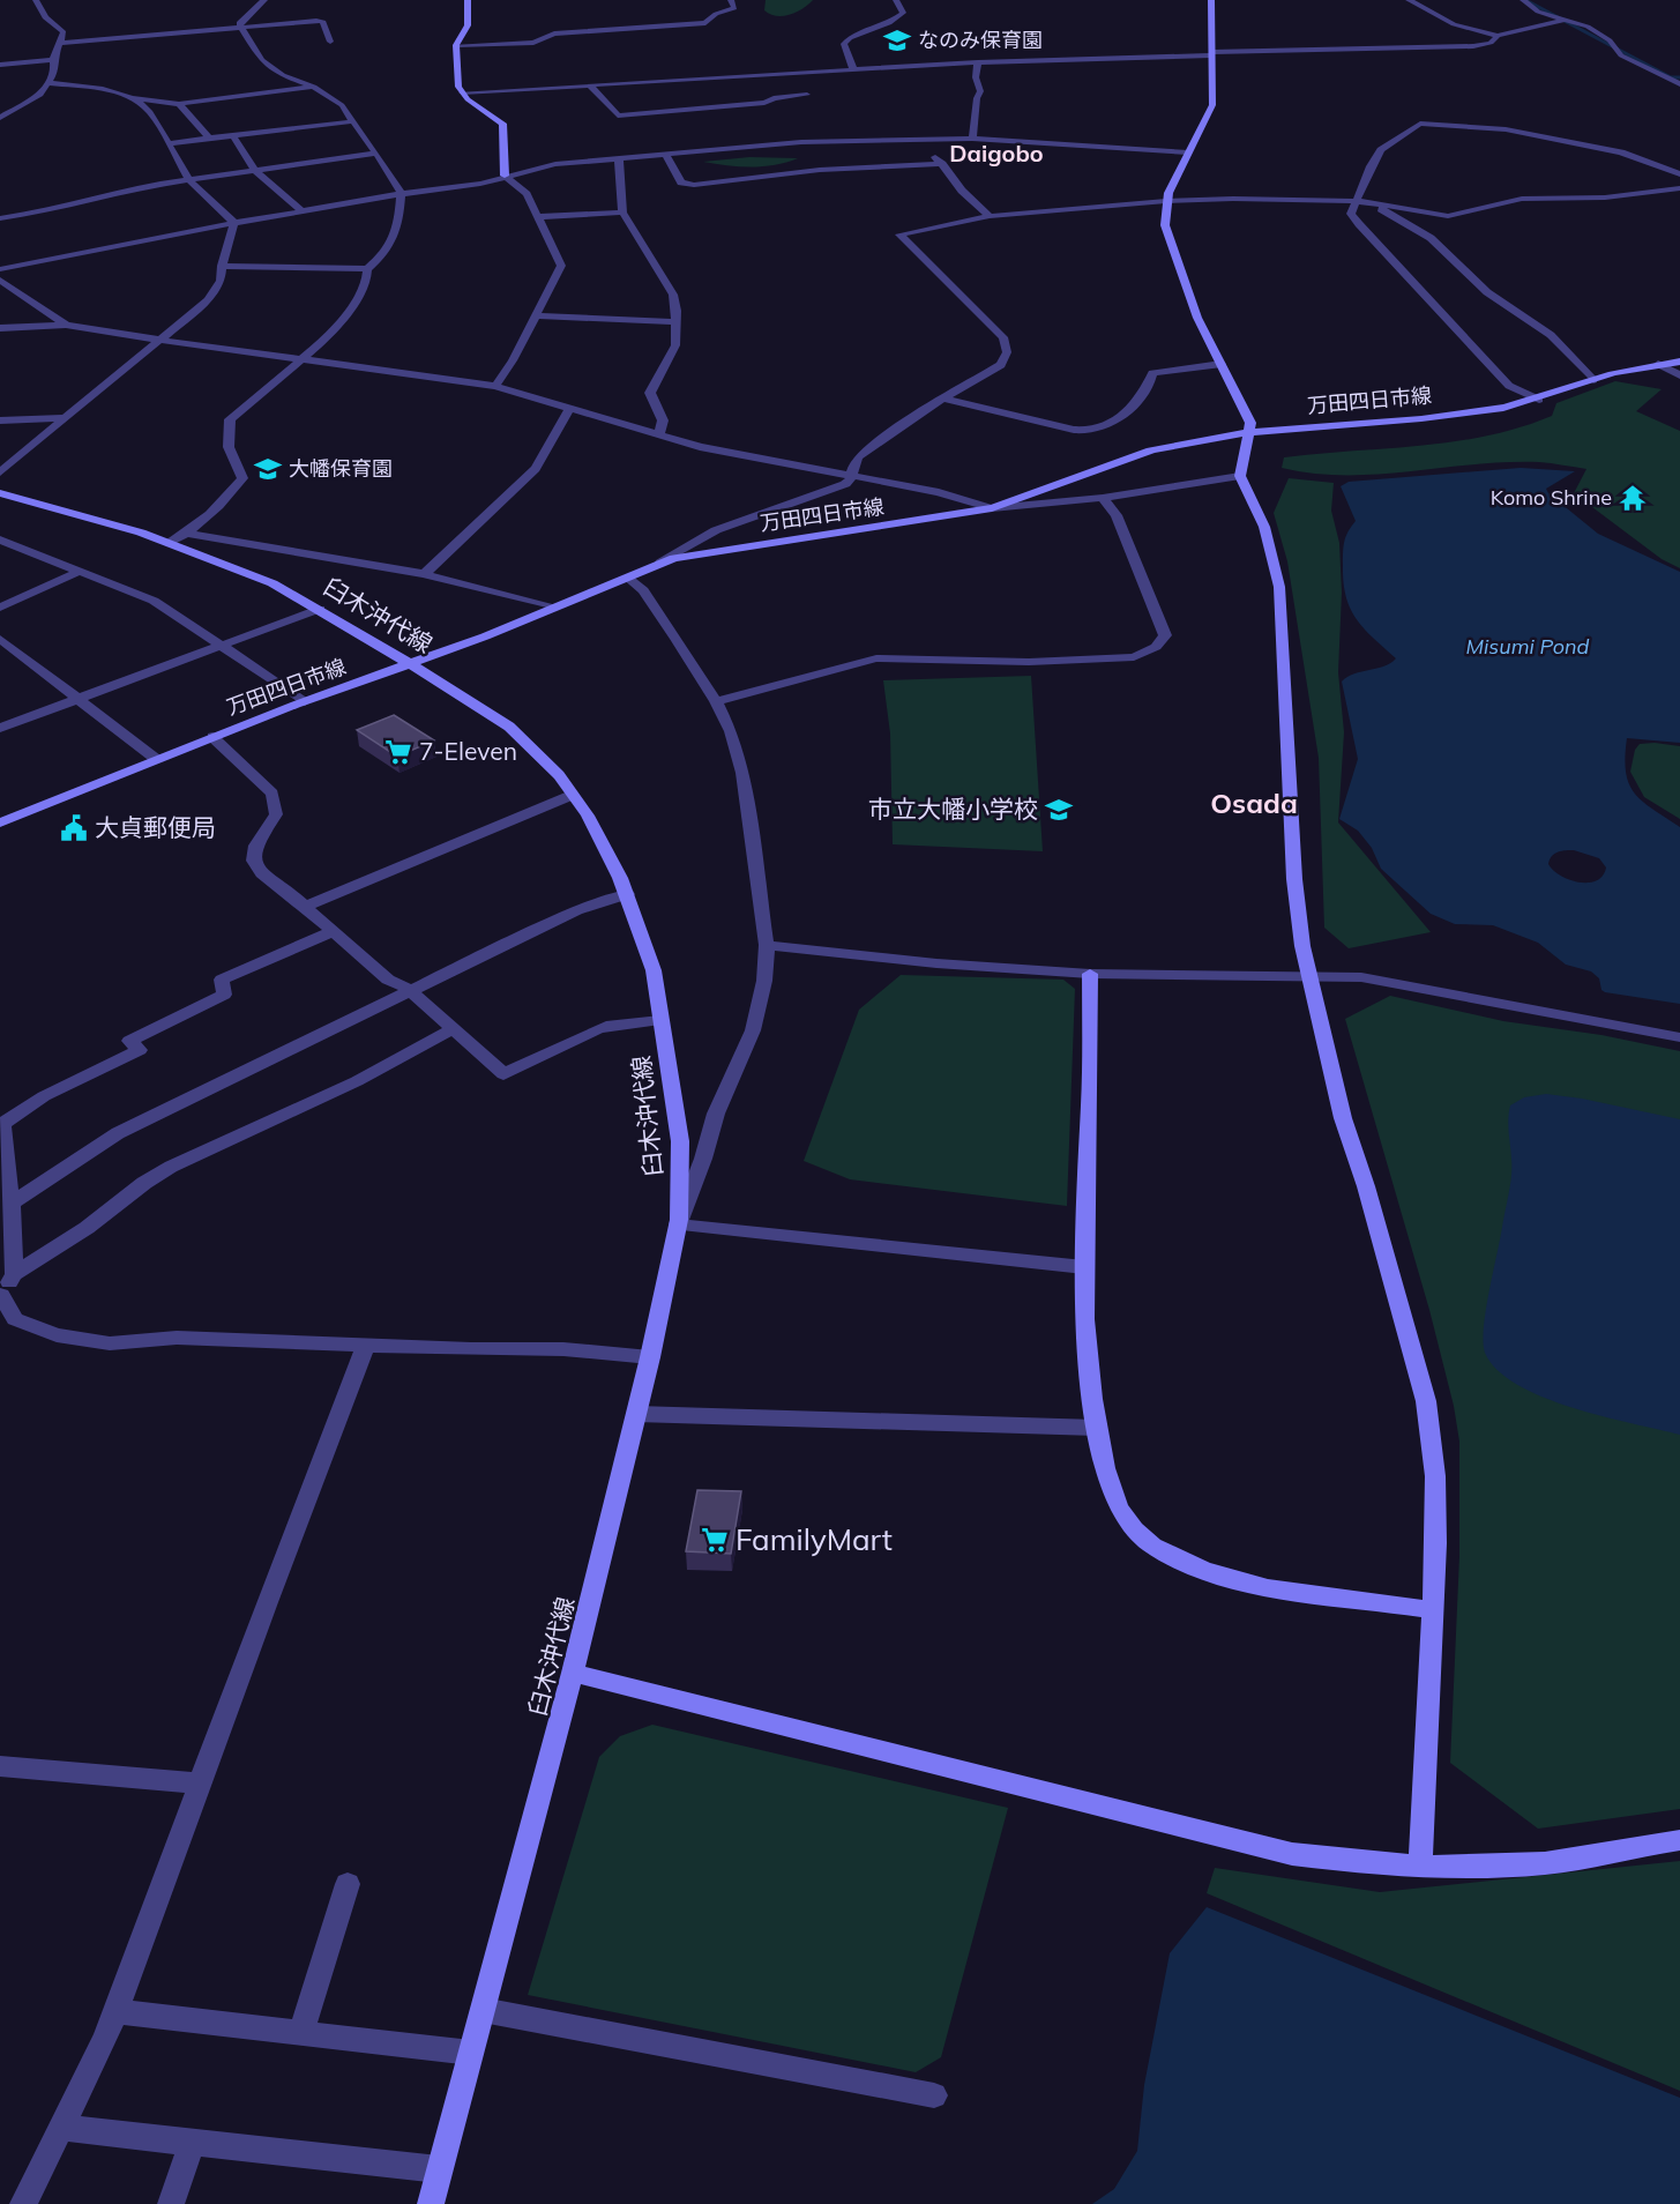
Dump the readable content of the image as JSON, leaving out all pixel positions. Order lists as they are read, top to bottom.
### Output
{
  "streets": {
    "main road": ["万田四日市線", "臼木沖代線"]
  },
  "crossings": [
    ["万田四日市線", "臼木沖代線"]
  ],
  "districts": ["Daigobo", "Osada"],
  "water": ["Misumi Pond"],
  "places": {
    "school or university": ["なのみ保育園", "大幡保育園", "市立大幡小学校"],
    "temple": ["Komo Shrine"],
    "supermarket": ["7-Eleven", "FamilyMart"],
    "public building": ["大貞郵便局"]
  }
}
